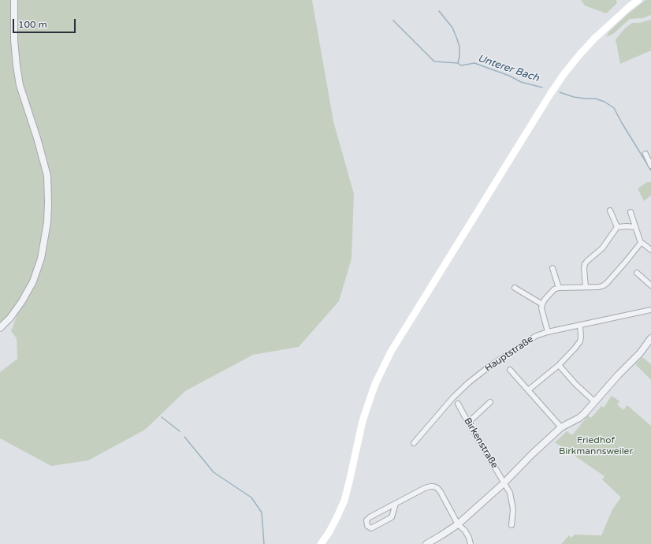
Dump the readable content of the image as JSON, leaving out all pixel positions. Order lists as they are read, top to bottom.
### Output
{
  "streets": {
    "street": ["Hauptstraße", "Birkenstraße"]
  },
  "water": ["Unterer Bach"],
  "parks": ["Friedhof Birkmannsweiler"],
  "scale_bar": "100 m"
}
